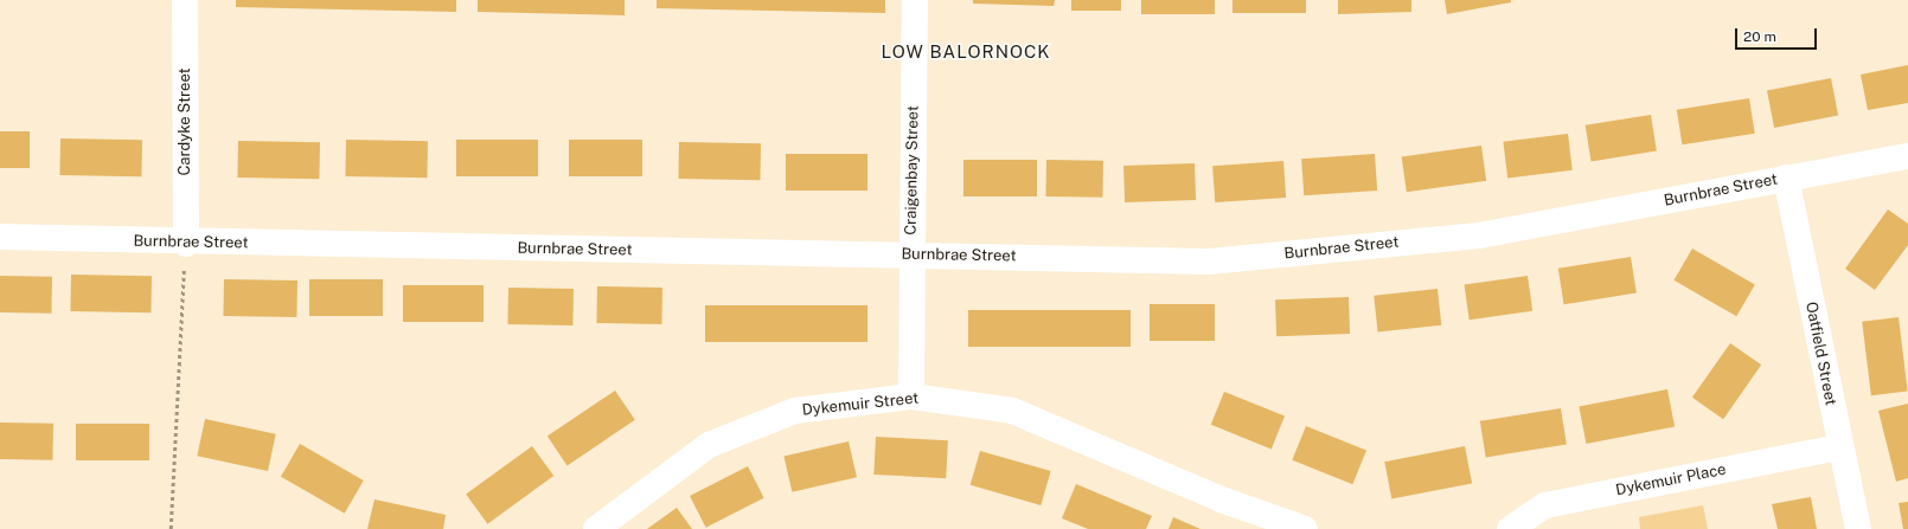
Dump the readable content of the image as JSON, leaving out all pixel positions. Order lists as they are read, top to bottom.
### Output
{
  "streets": {
    "street": [
      "Cardyke Street",
      "Craigenbay Street",
      "Burnbrae Street",
      "Oatfield Street",
      "Dykemuir Street",
      "Dykemuir Place"
    ]
  },
  "crossings": [
    ["Cardyke Street", "Burnbrae Street"],
    ["Craigenbay Street", "Burnbrae Street"],
    ["Craigenbay Street", "Dykemuir Street"],
    ["Burnbrae Street", "Oatfield Street"],
    ["Oatfield Street", "Dykemuir Place"]
  ],
  "districts": ["LOW BALORNOCK"],
  "scale_bar": "20 m"
}
